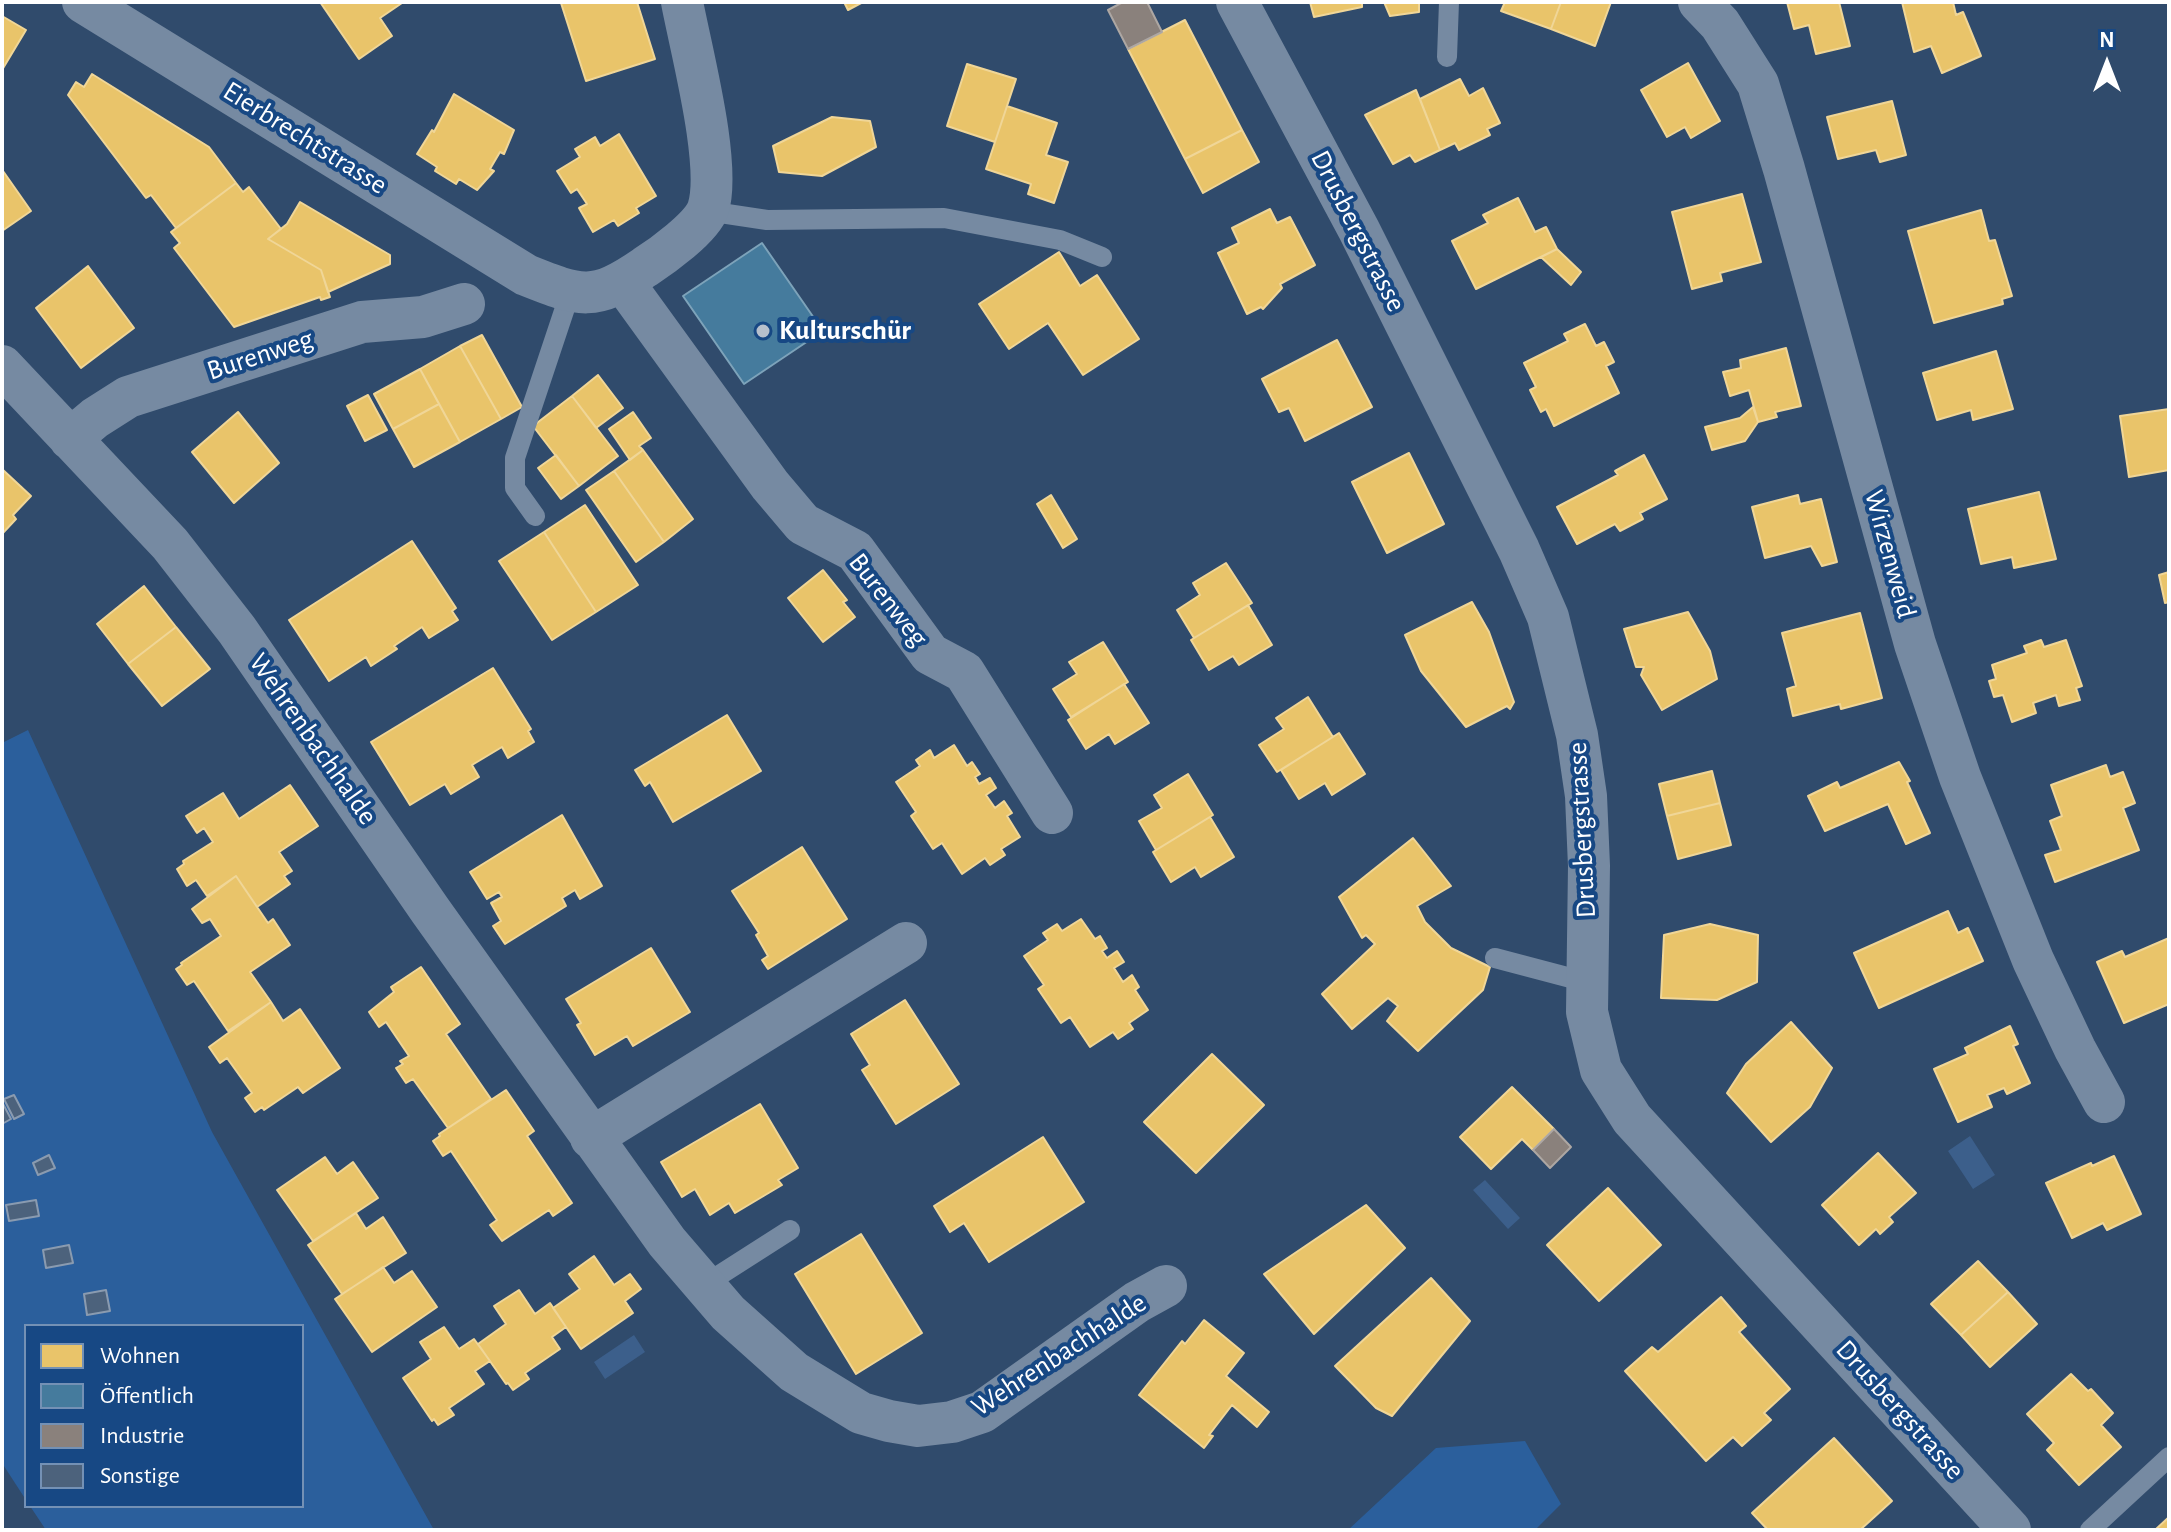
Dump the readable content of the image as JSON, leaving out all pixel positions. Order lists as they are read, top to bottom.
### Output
{
  "streets": {
    "street": [
      "Eierbrechtstrasse",
      "Drusbergstrasse",
      "Burenweg",
      "Wirzenweid",
      "Wehrenbachhalde"
    ]
  },
  "crossings": [
    ["Burenweg", "Wehrenbachhalde"]
  ],
  "places": ["Kulturschür"],
  "legend": [
    "Wohnen",
    "Öffentlich",
    "Industrie",
    "Sonstige"
  ],
  "north": "top"
}
